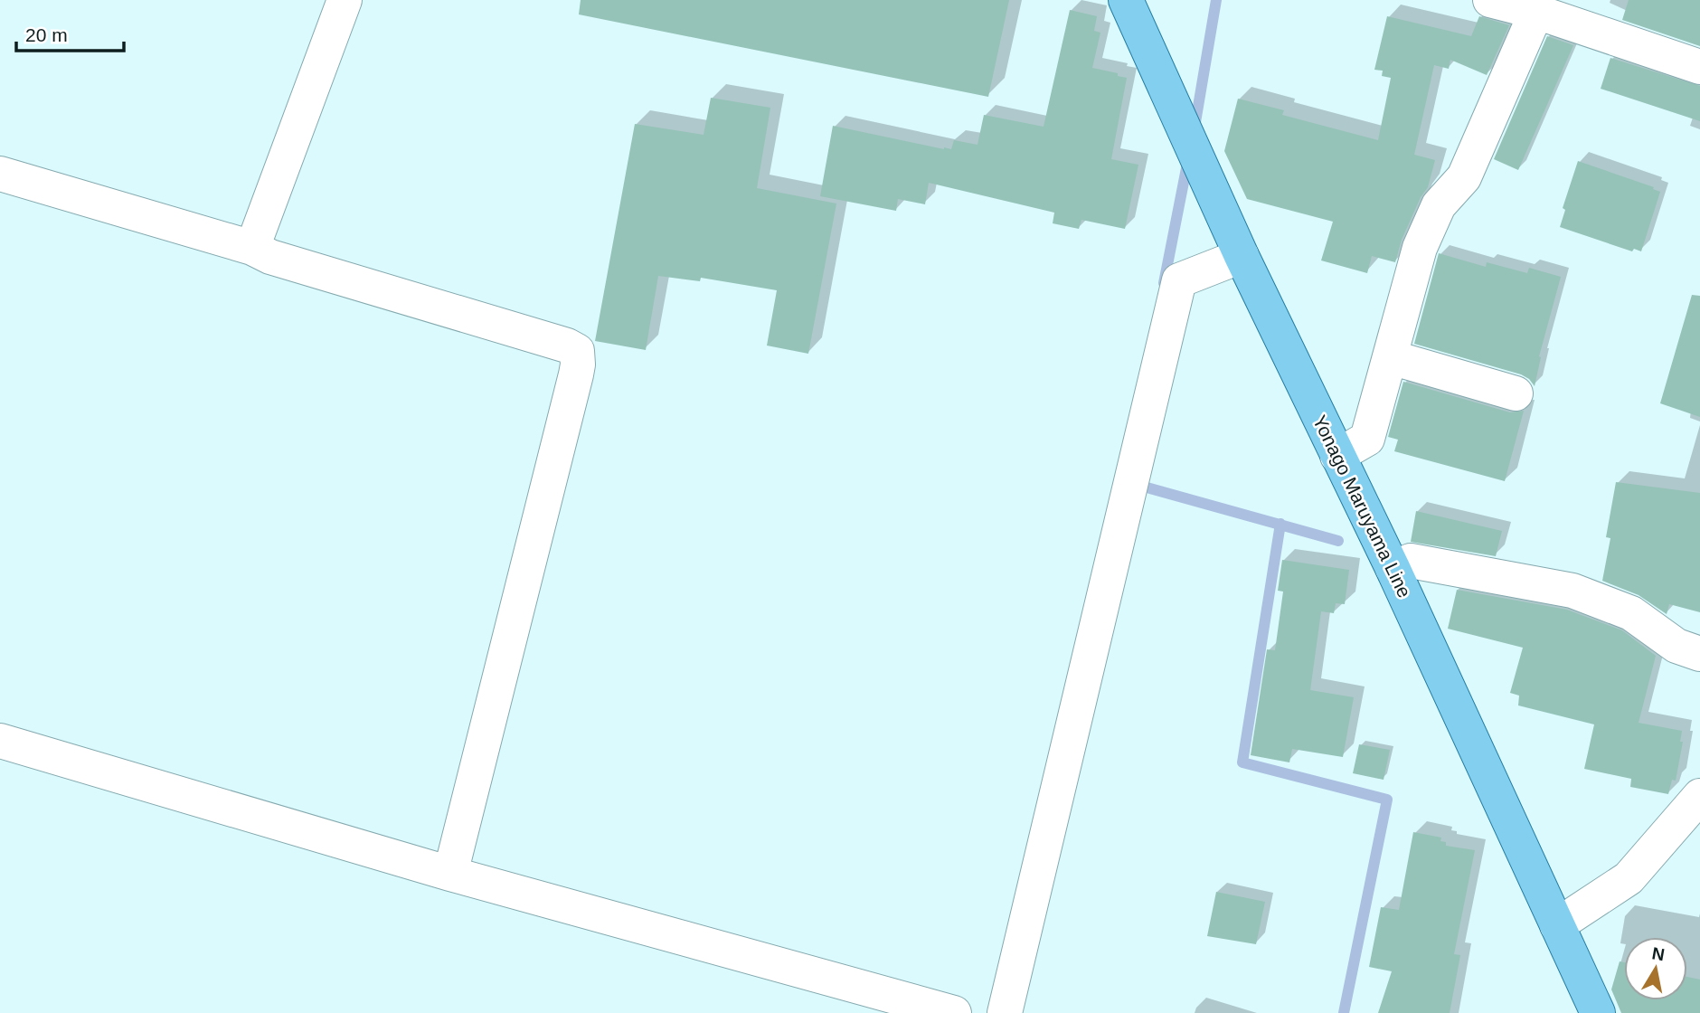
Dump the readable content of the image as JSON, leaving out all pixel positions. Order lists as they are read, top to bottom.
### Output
{
  "streets": {
    "main road": ["Yonago Maruyama Line"]
  },
  "scale_bar": "20 m",
  "north": "top"
}
